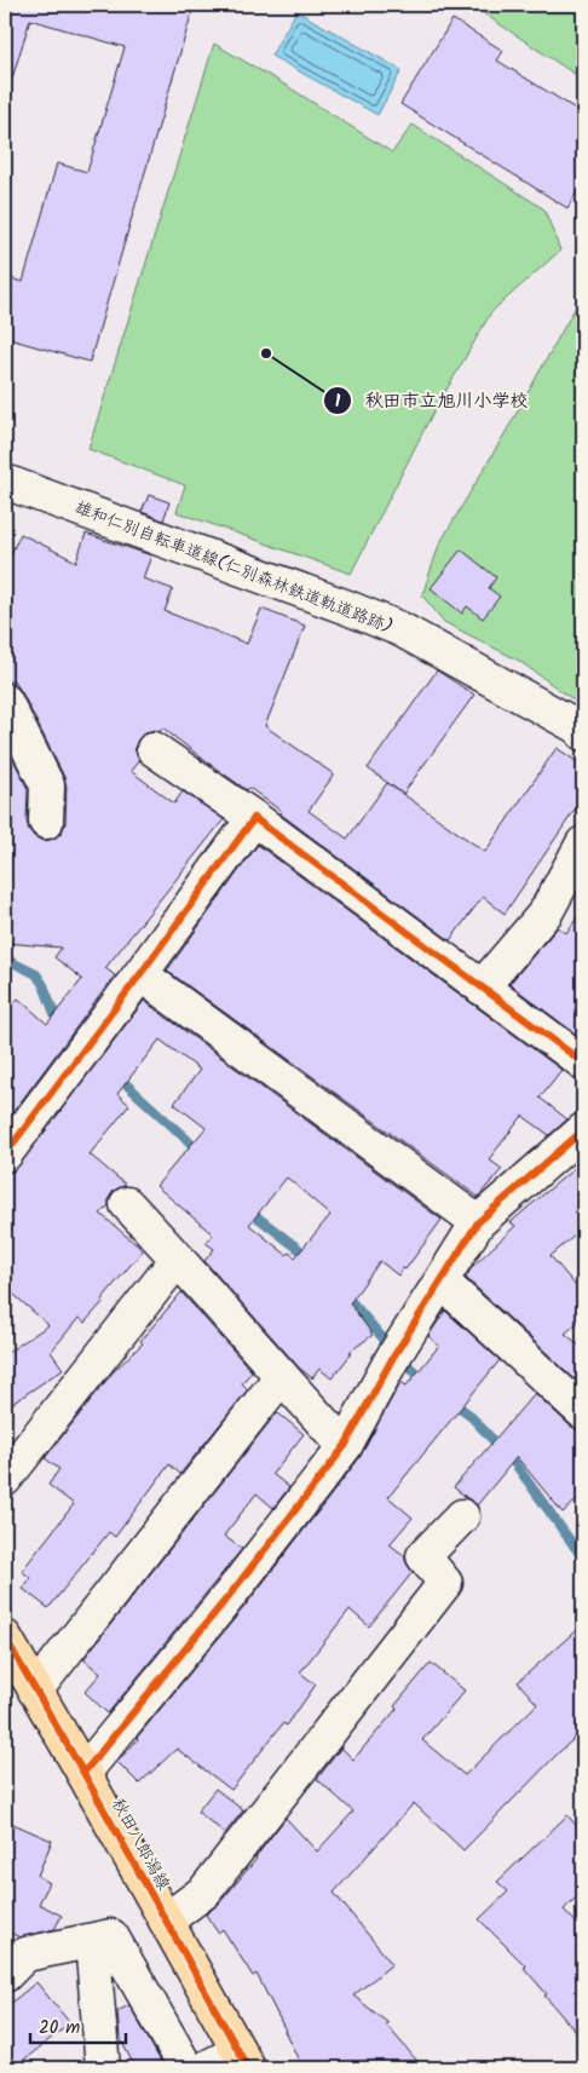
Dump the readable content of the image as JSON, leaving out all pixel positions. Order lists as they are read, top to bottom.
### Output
{
  "streets": {
    "main road": ["秋田八郎潟線"],
    "street": ["雄和仁別自転車道線(仁別森林鉄道軌道路跡)"]
  },
  "places": ["秋田市立旭川小学校"],
  "scale_bar": "20 m"
}
